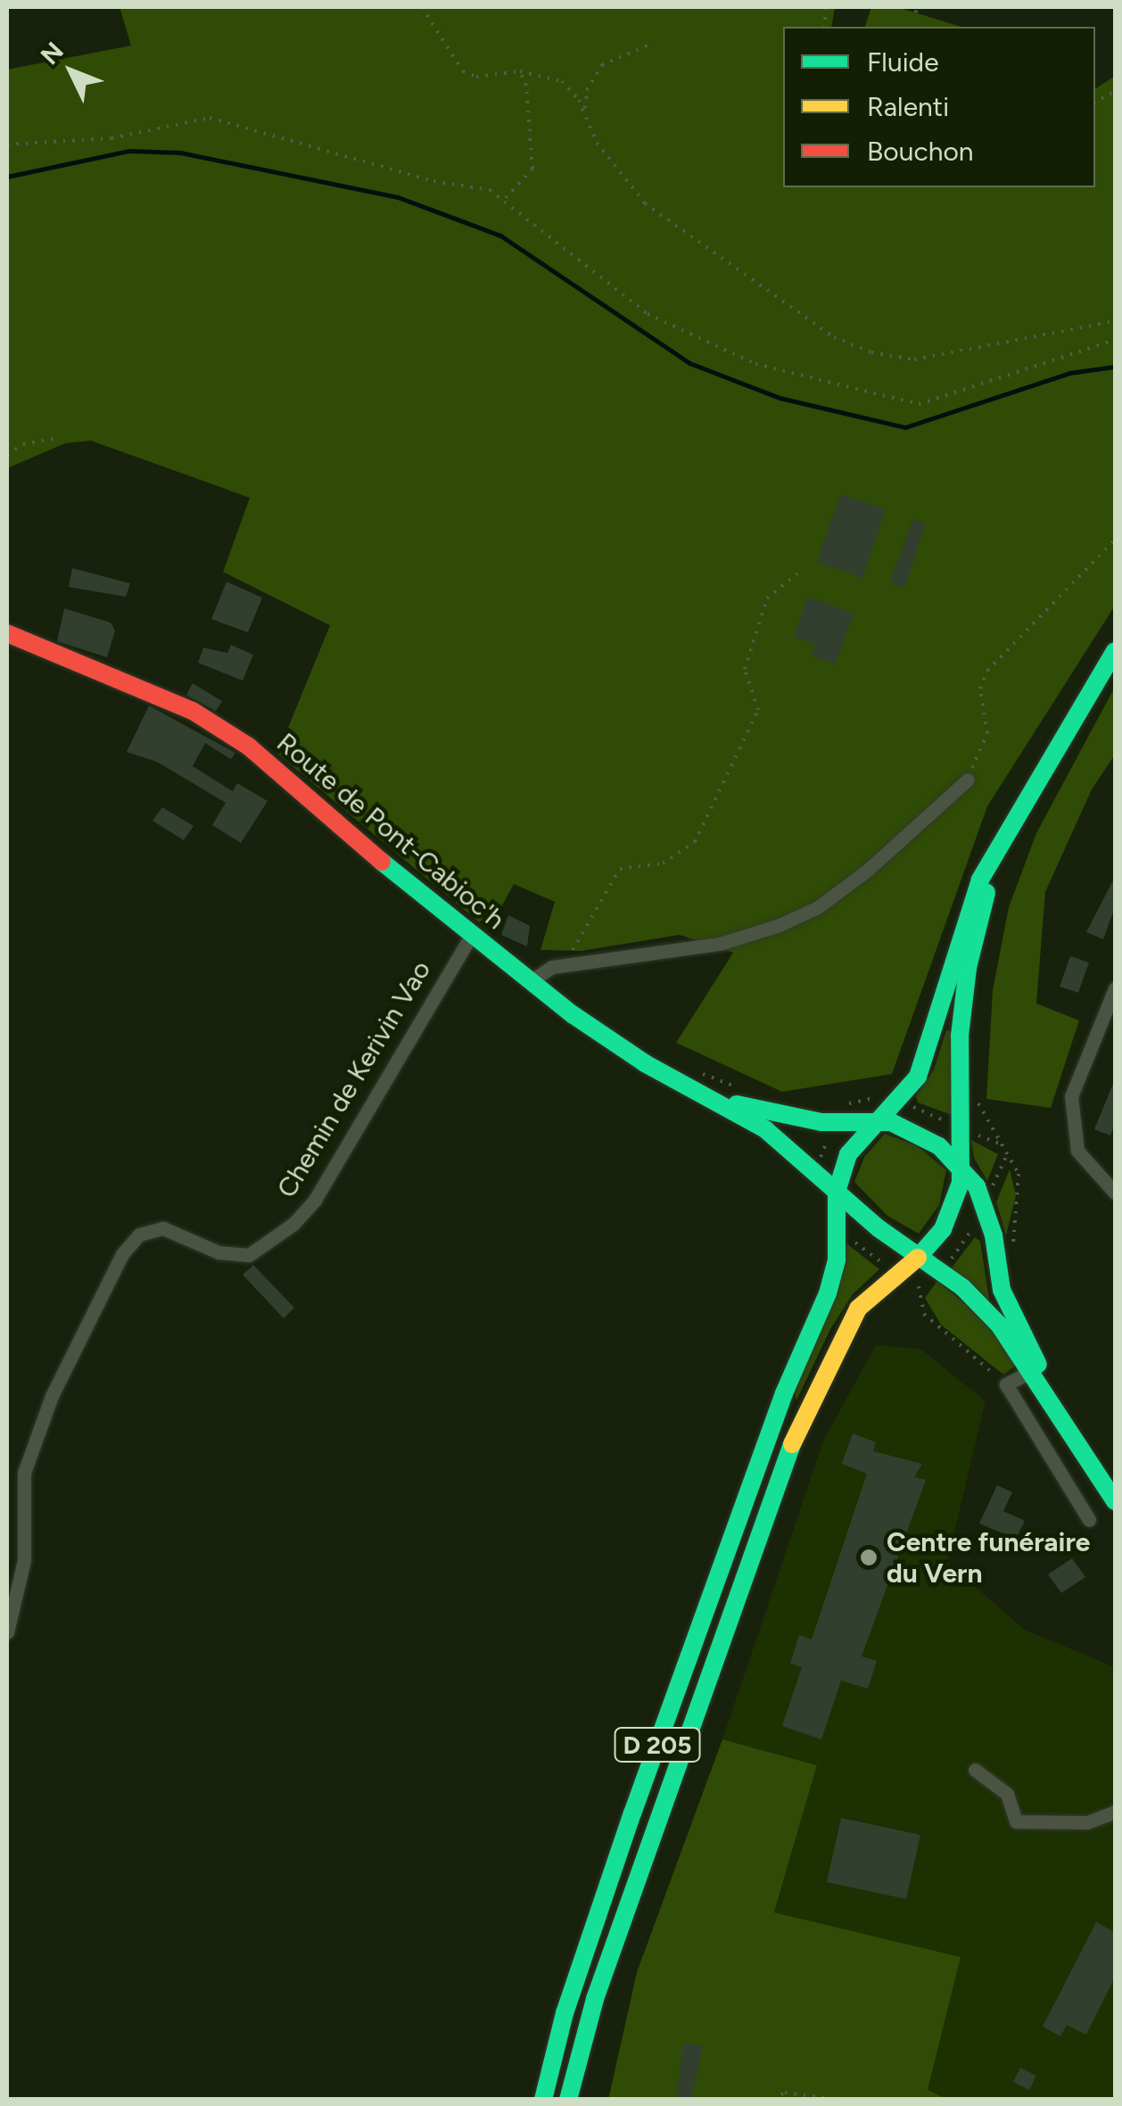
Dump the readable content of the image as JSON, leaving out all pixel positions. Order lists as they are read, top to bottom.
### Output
{
  "streets": {
    "main road": ["Route de Pont-Cabioc'h", "D 205"],
    "street": ["Chemin de Kerivin Vao"]
  },
  "crossings": [
    ["Route de Pont-Cabioc'h", "Chemin de Kerivin Vao"],
    ["Route de Pont-Cabioc'h", "D 205"]
  ],
  "places": ["Centre funéraire du Vern"],
  "legend": ["Fluide", "Ralenti", "Bouchon"],
  "north": "top left"
}
